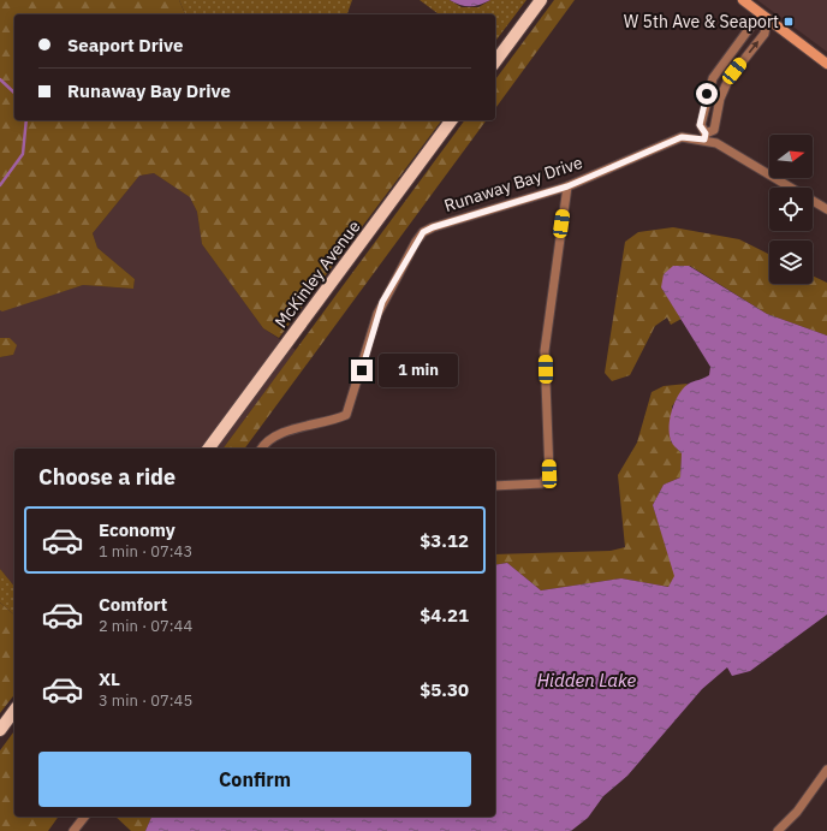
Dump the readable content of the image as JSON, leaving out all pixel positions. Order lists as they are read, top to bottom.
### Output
{
  "streets": {
    "main road": ["McKinley Avenue"],
    "street": ["Runaway Bay Drive"]
  },
  "water": ["Hidden Lake"],
  "places": {
    "transit": ["W 5th Ave & Seaport"]
  },
  "north": "right",
  "page": {
    "banner": ["Seaport Drive", "Runaway Bay Drive"],
    "bubble": "1 min",
    "heading": "Choose a ride",
    "list": [
      {
        "name": "Economy",
        "note": "1 min · 07:43",
        "value": "$3.12"
      },
      {
        "name": "Comfort",
        "note": "2 min · 07:44",
        "value": "$4.21"
      },
      {
        "name": "XL",
        "note": "3 min · 07:45",
        "value": "$5.30"
      }
    ],
    "buttons": "Confirm"
  }
}
